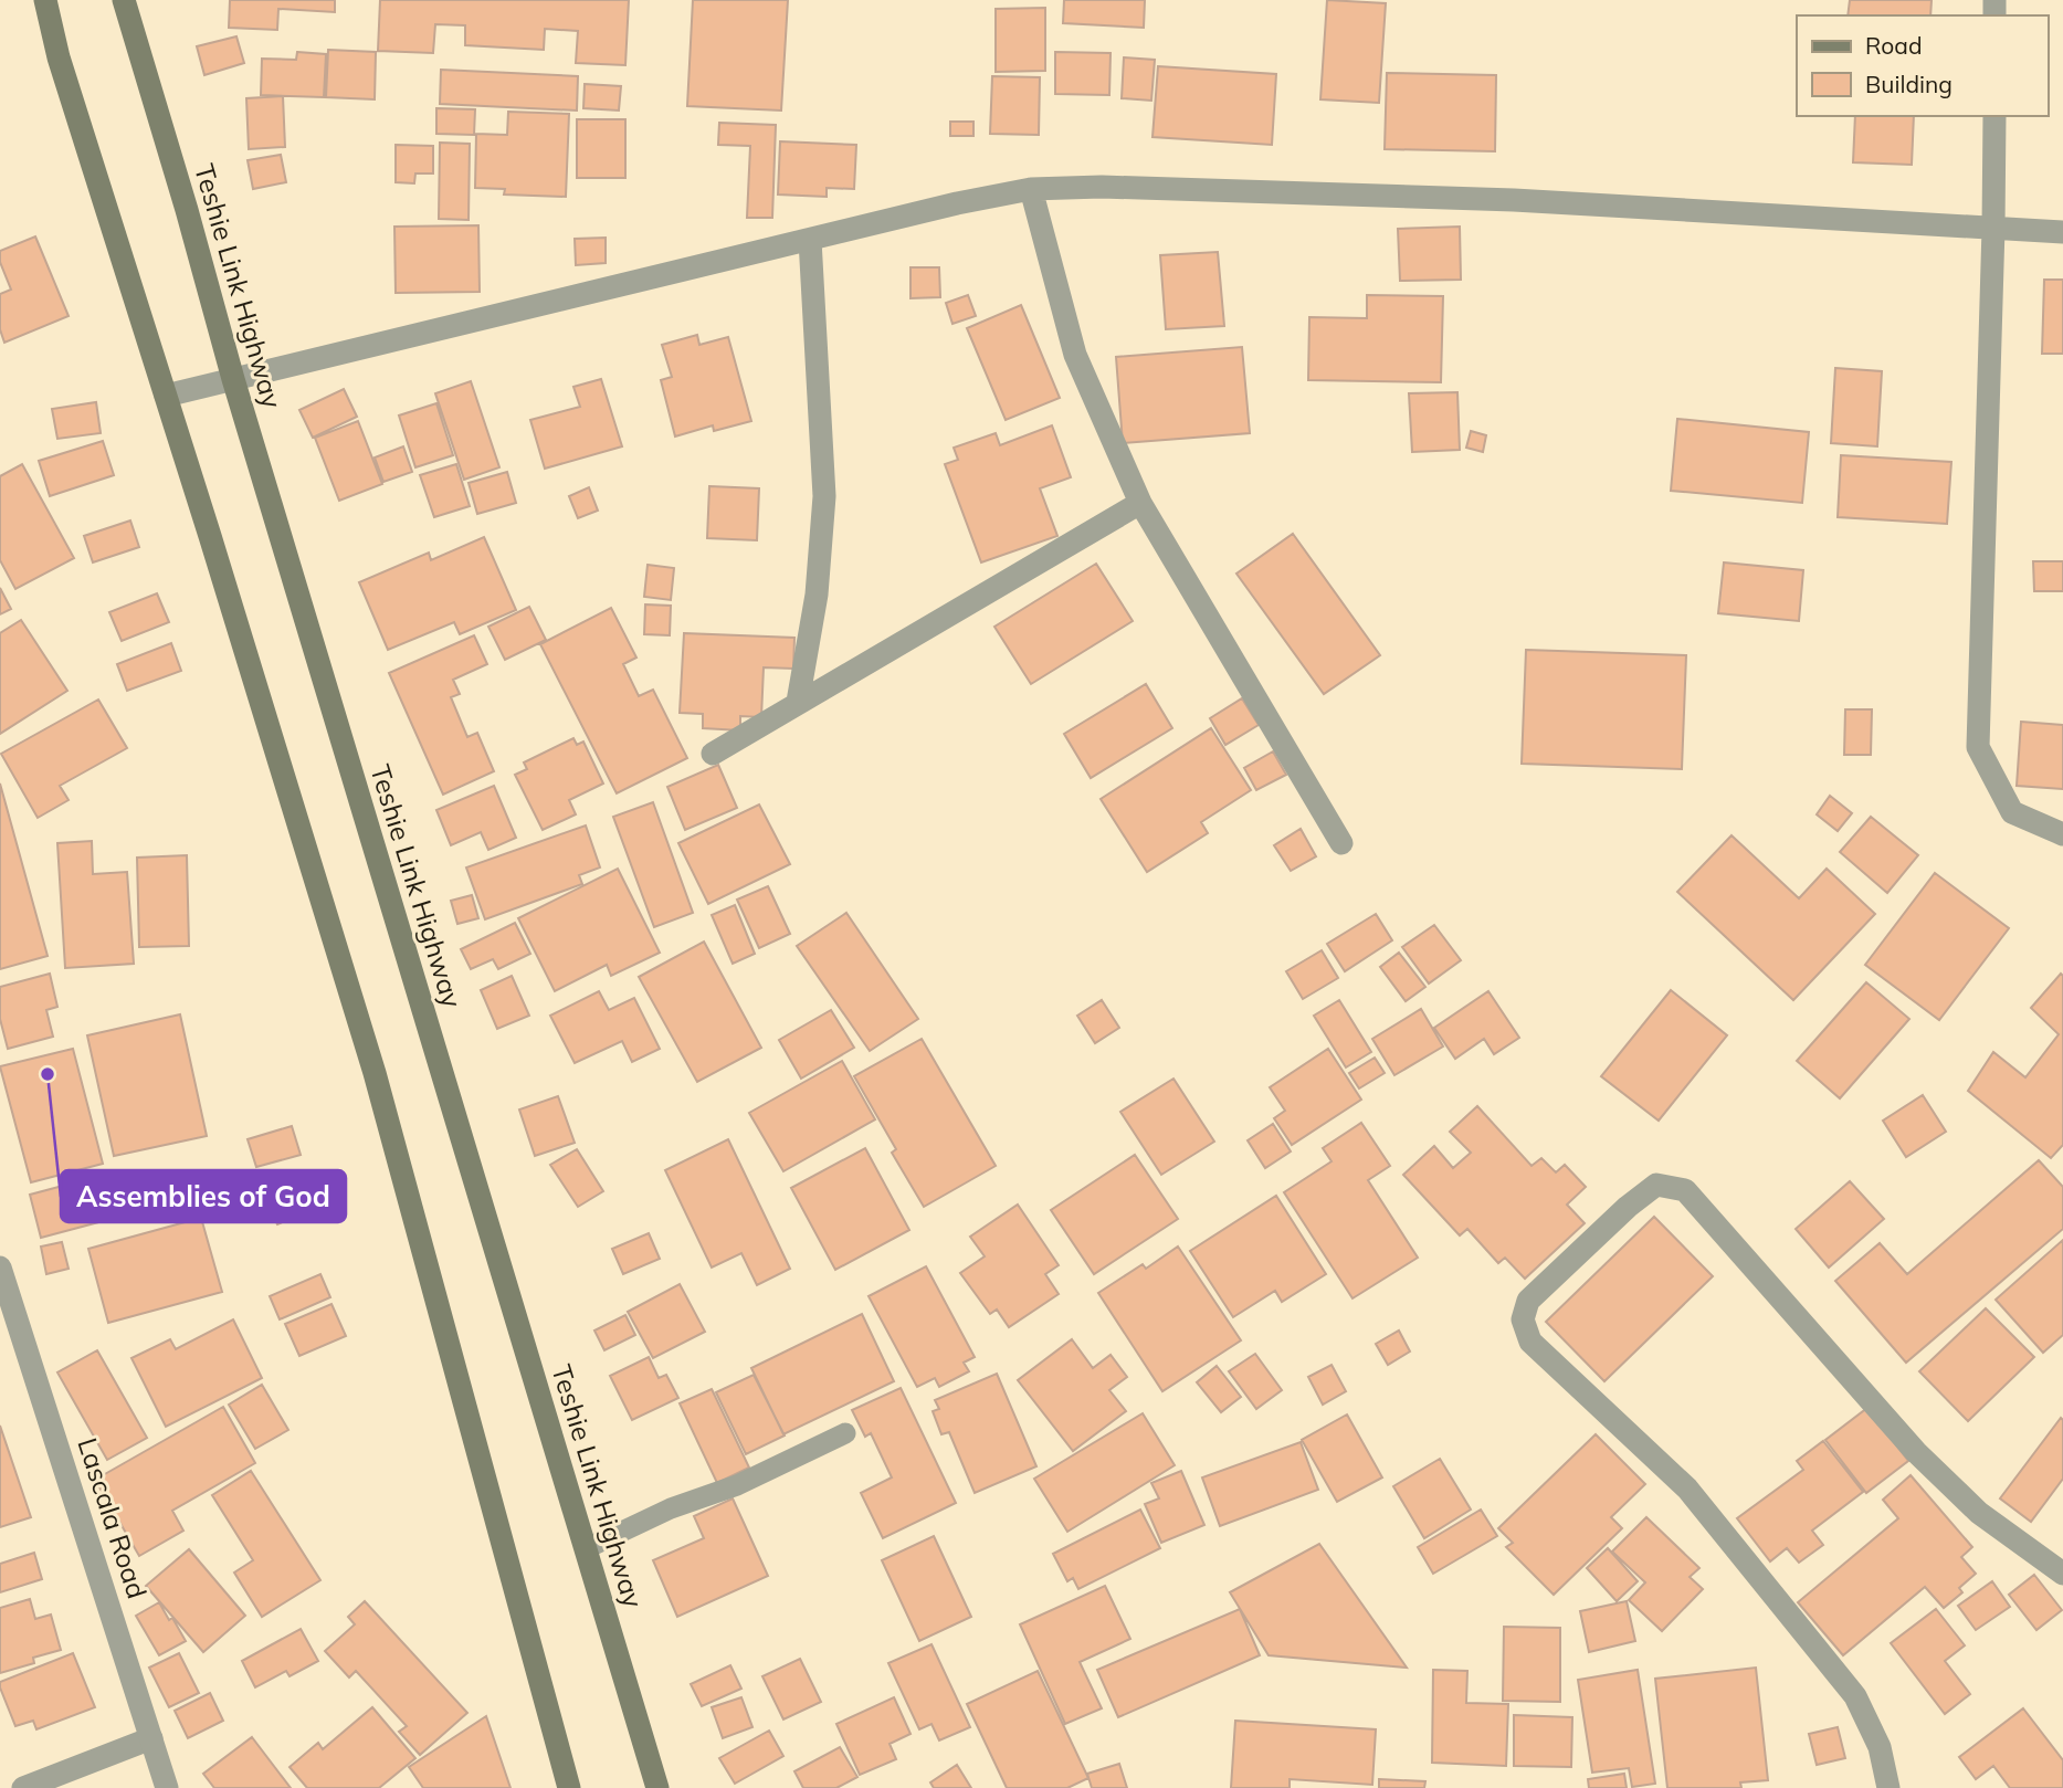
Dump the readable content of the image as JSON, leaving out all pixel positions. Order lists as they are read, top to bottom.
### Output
{
  "streets": {
    "main road": ["Teshie Link Highway"],
    "street": ["Lascala Road"]
  },
  "places": ["Assemblies of God"],
  "legend": ["Road", "Building"]
}
